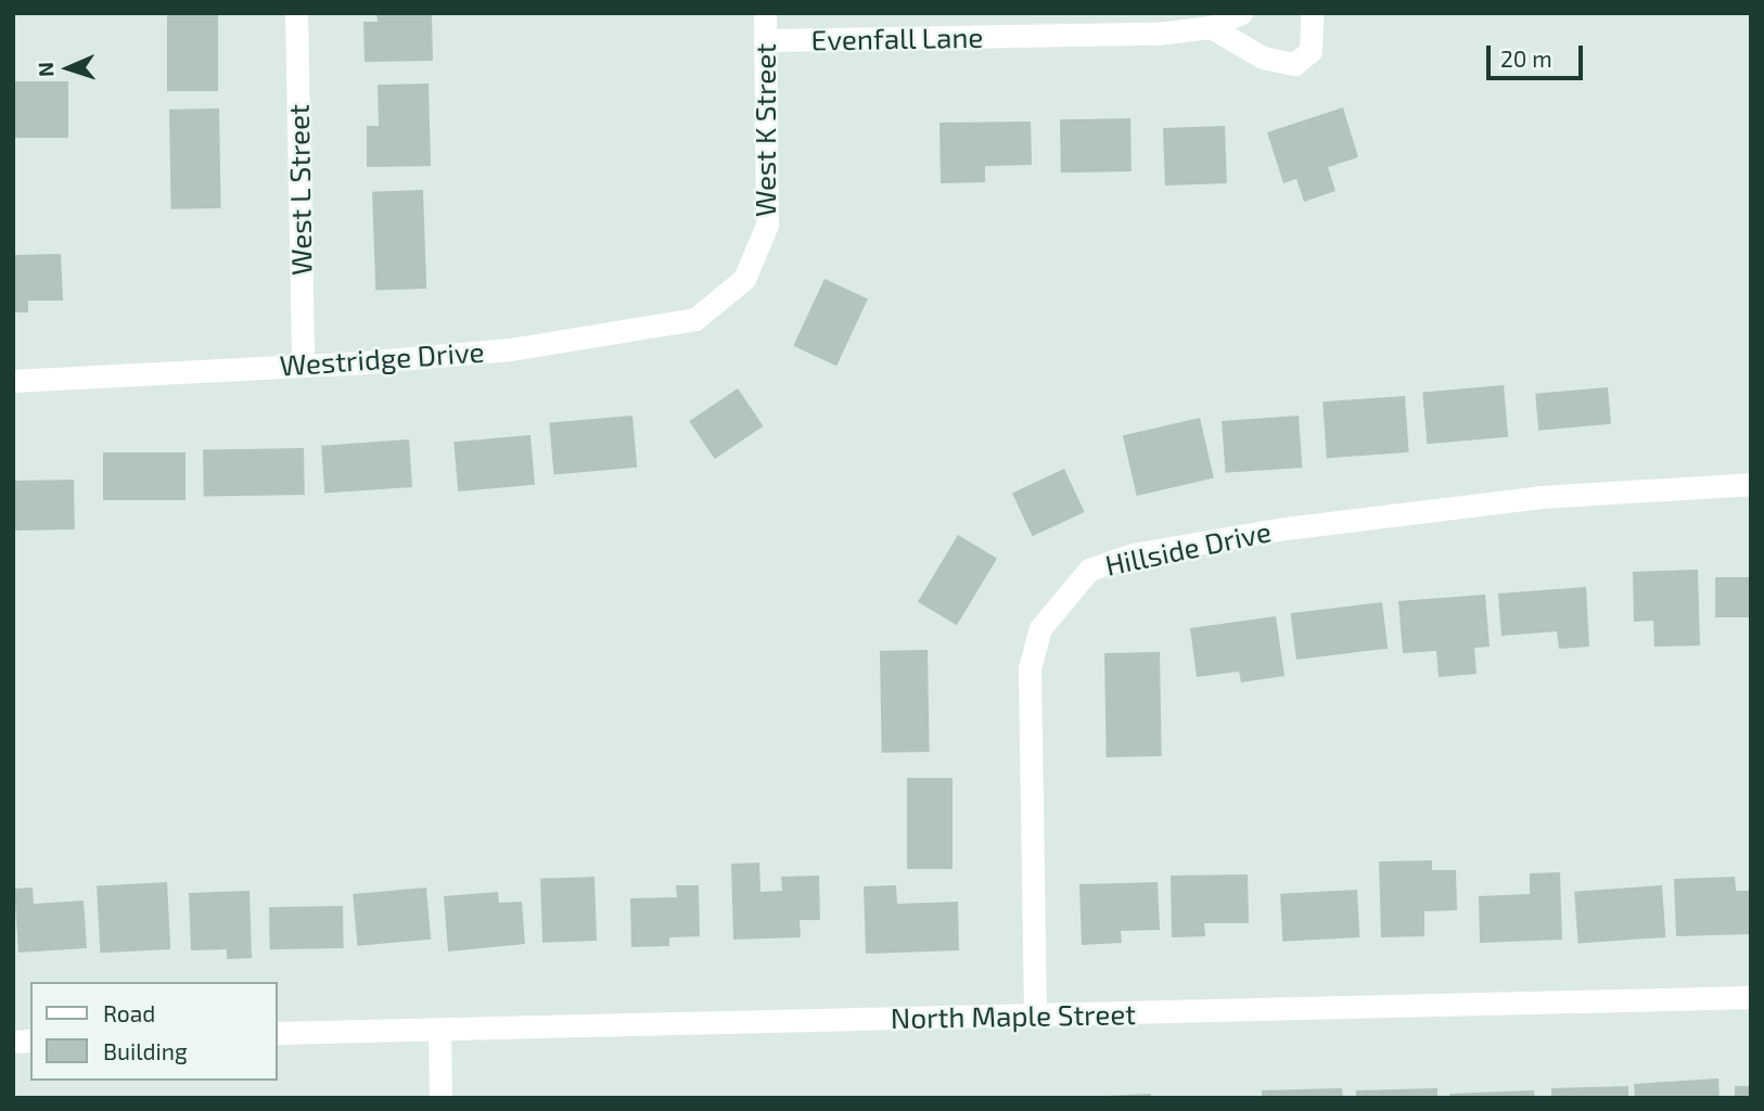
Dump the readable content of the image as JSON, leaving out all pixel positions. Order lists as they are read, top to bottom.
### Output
{
  "streets": {
    "street": [
      "Evenfall Lane",
      "West K Street",
      "West L Street",
      "Westridge Drive",
      "Hillside Drive",
      "North Maple Street"
    ]
  },
  "crossings": [
    ["Evenfall Lane", "West K Street"],
    ["West K Street", "Westridge Drive"],
    ["West L Street", "Westridge Drive"],
    ["Hillside Drive", "North Maple Street"]
  ],
  "legend": ["Road", "Building"],
  "scale_bar": "20 m",
  "north": "left"
}
